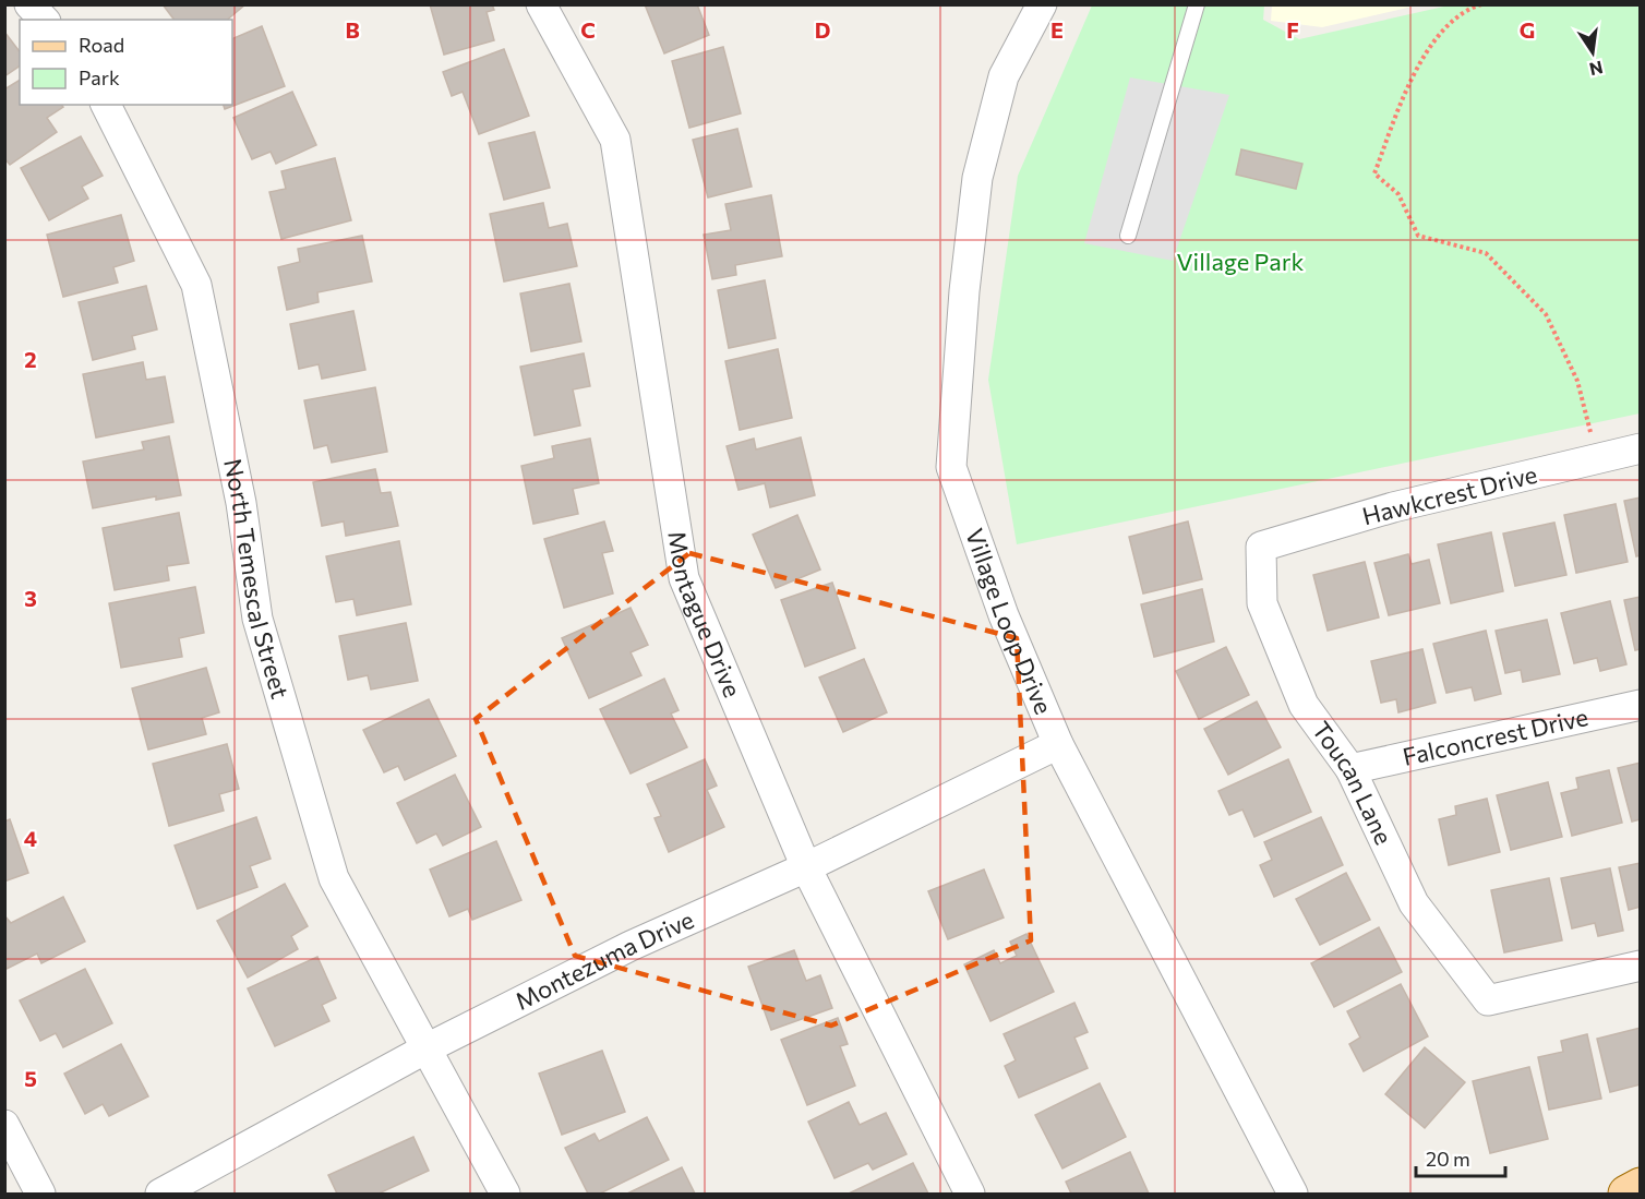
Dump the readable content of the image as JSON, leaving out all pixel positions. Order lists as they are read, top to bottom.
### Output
{
  "streets": {
    "street": [
      "Hawkcrest Drive",
      "North Temescal Street",
      "Montague Drive",
      "Village Loop Drive",
      "Falconcrest Drive",
      "Toucan Lane",
      "Montezuma Drive"
    ]
  },
  "crossings": [
    ["Hawkcrest Drive", "Toucan Lane"],
    ["North Temescal Street", "Montezuma Drive"],
    ["Montague Drive", "Montezuma Drive"],
    ["Village Loop Drive", "Montezuma Drive"],
    ["Falconcrest Drive", "Toucan Lane"]
  ],
  "parks": ["Village Park"],
  "legend": ["Road", "Park"],
  "scale_bar": "20 m",
  "north": "bottom",
  "grid": {
    "columns": [
      "B",
      "C",
      "D",
      "E",
      "F",
      "G"
    ],
    "rows": [
      "2",
      "3",
      "4",
      "5"
    ]
  }
}
